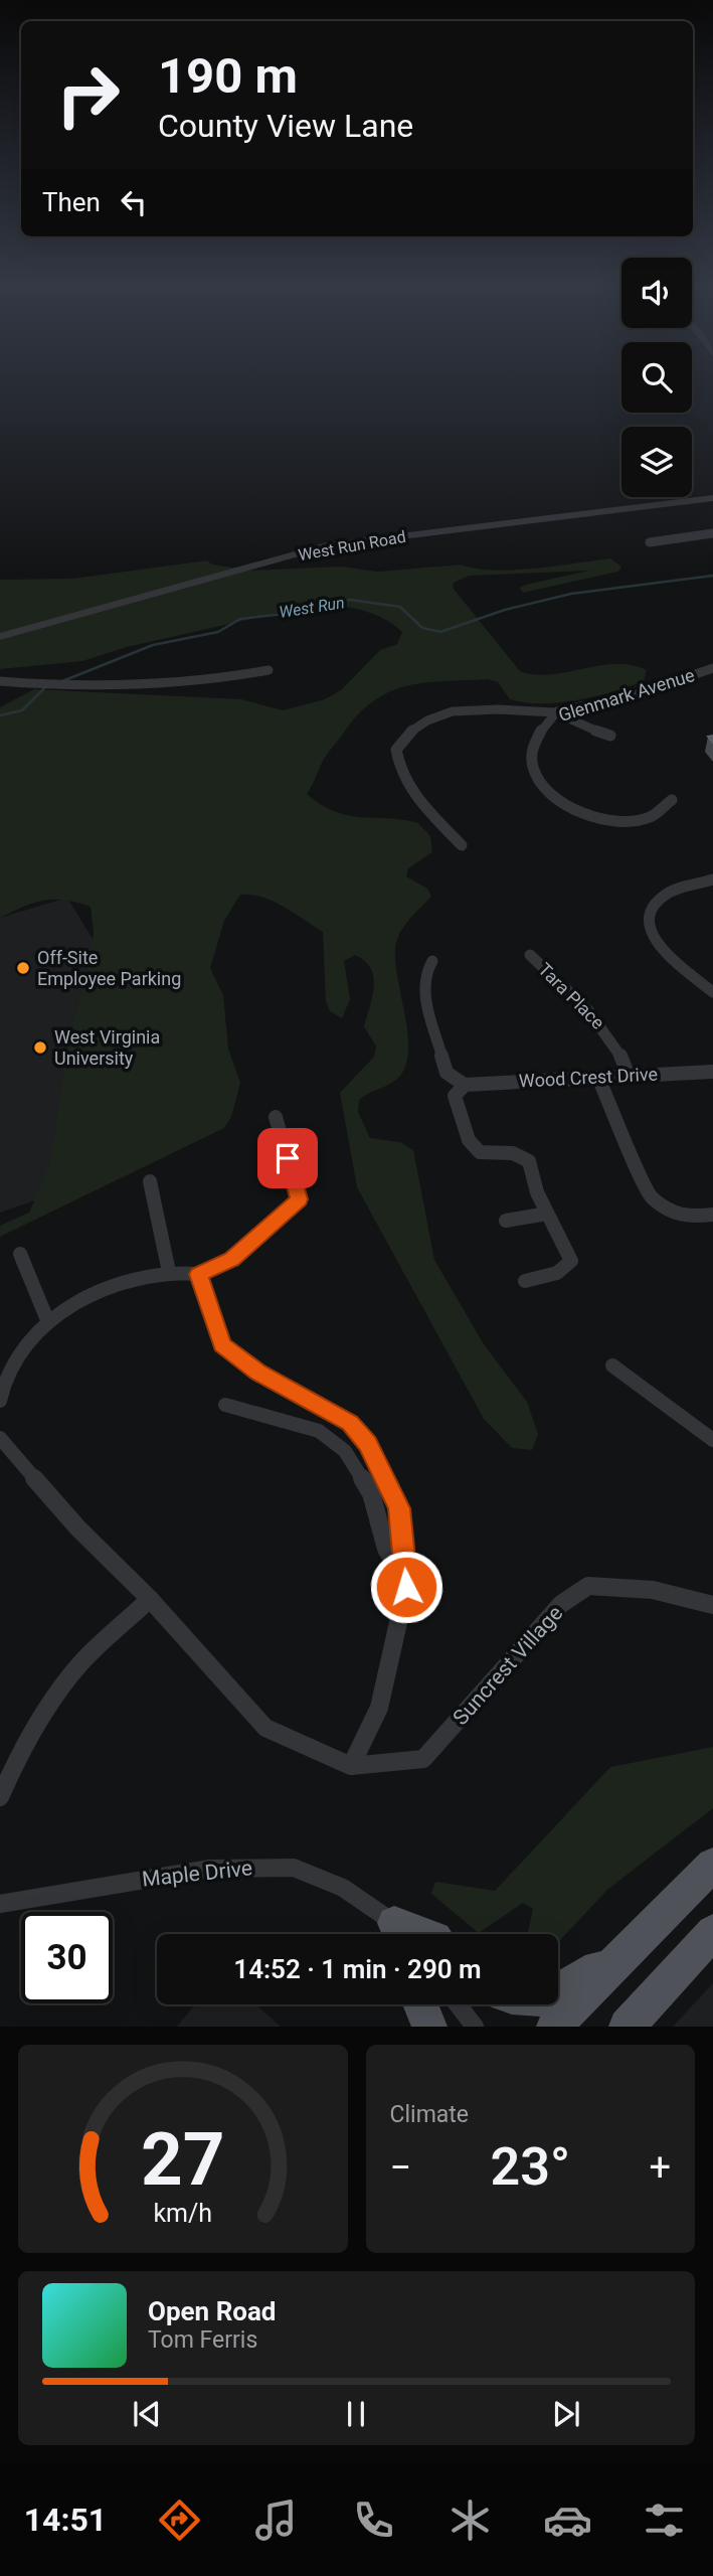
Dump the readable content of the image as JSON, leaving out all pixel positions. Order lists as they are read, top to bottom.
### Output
{
  "streets": {
    "street": [
      "West Run Road",
      "Glenmark Avenue",
      "Tara Place",
      "Wood Crest Drive",
      "Suncrest Village",
      "Maple Drive"
    ]
  },
  "crossings": [
    ["Tara Place", "Wood Crest Drive"]
  ],
  "water": ["West Run"],
  "places": ["Off-Site Employee Parking", "West Virginia University"],
  "page": {
    "turn": ["190 m", "County View Lane"],
    "then": "Then",
    "limit": "30",
    "trip": "14:52 · 1 min · 290 m",
    "tile": "Climate",
    "heat": ["−", "23°", "+"],
    "song": ["Open Road", "Tom Ferris"],
    "tabs": "14:51",
    "gauge": ["27", "km/h"]
  }
}
